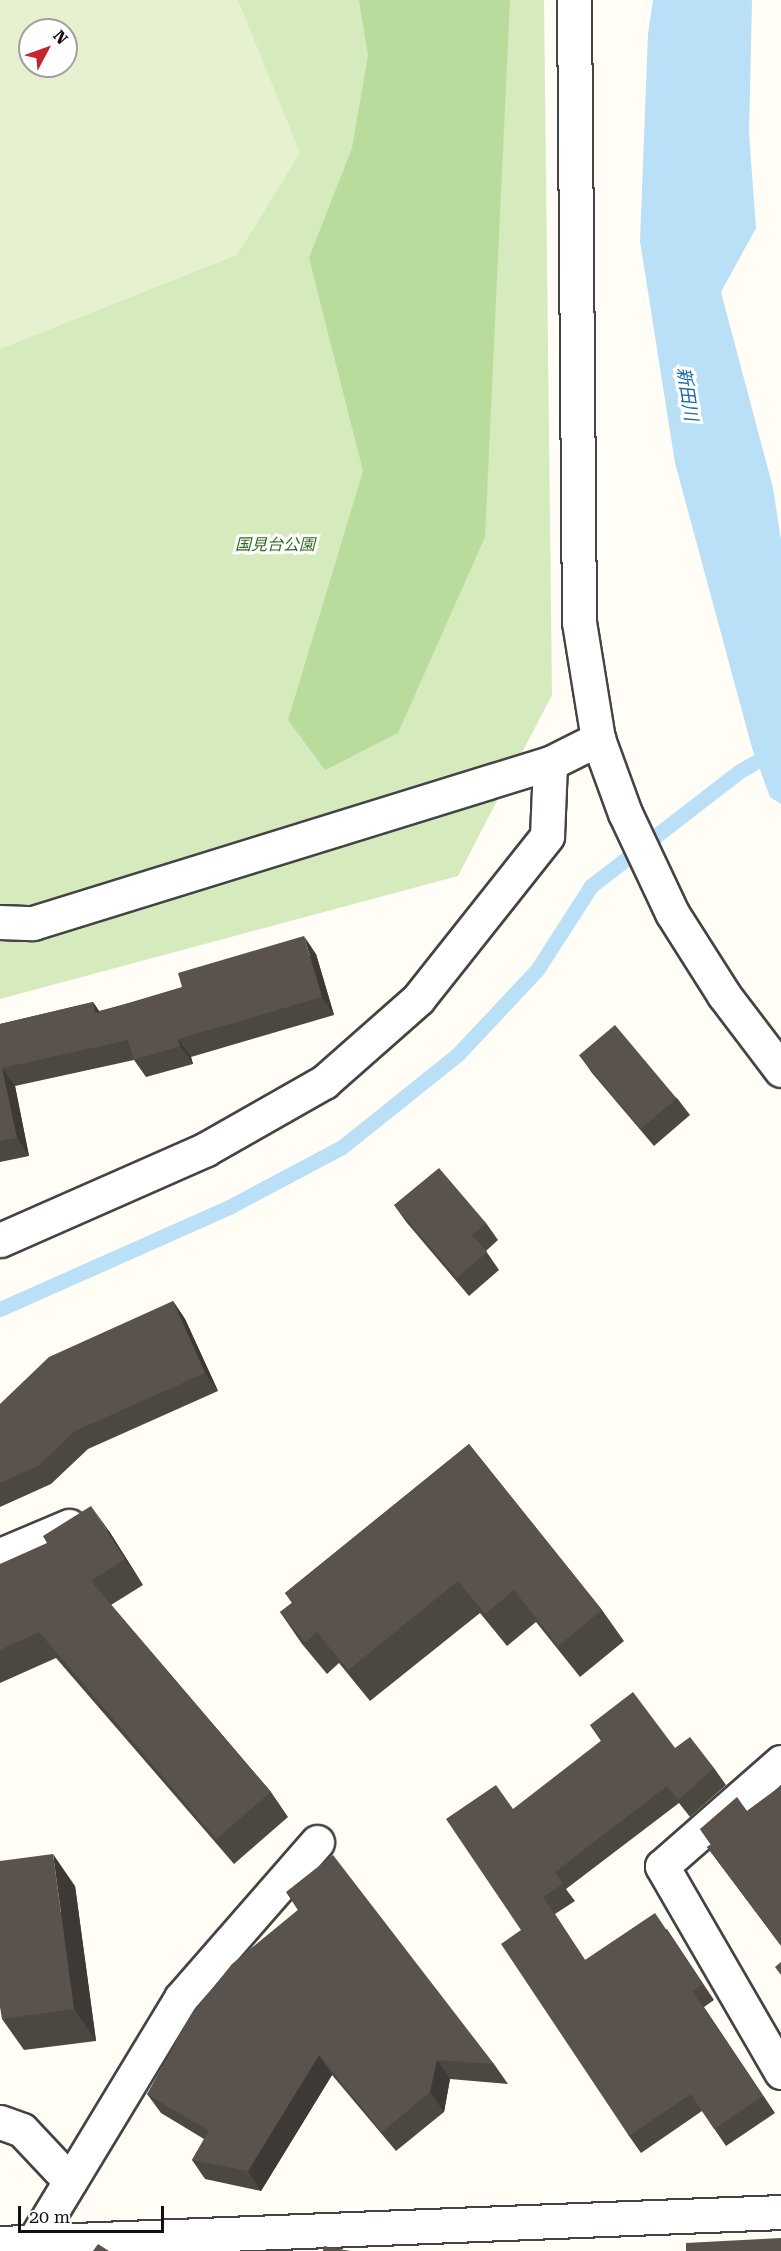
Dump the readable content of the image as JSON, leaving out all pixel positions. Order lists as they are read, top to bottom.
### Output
{
  "water": ["新田川"],
  "parks": ["国見台公園"],
  "scale_bar": "20 m",
  "north": "top right"
}
